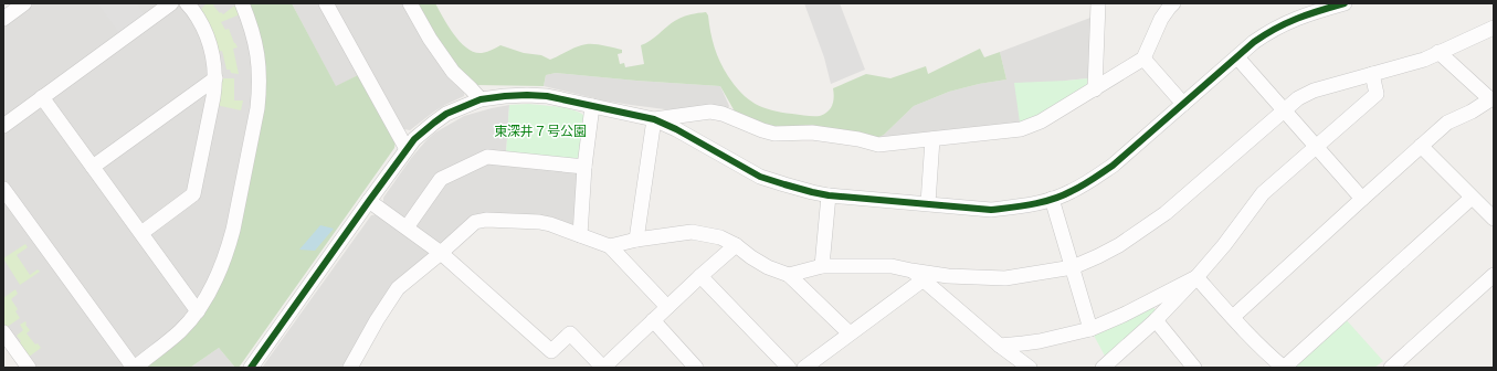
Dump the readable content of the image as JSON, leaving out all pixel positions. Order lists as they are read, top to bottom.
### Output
{
  "parks": ["東深井７号公園"]
}
